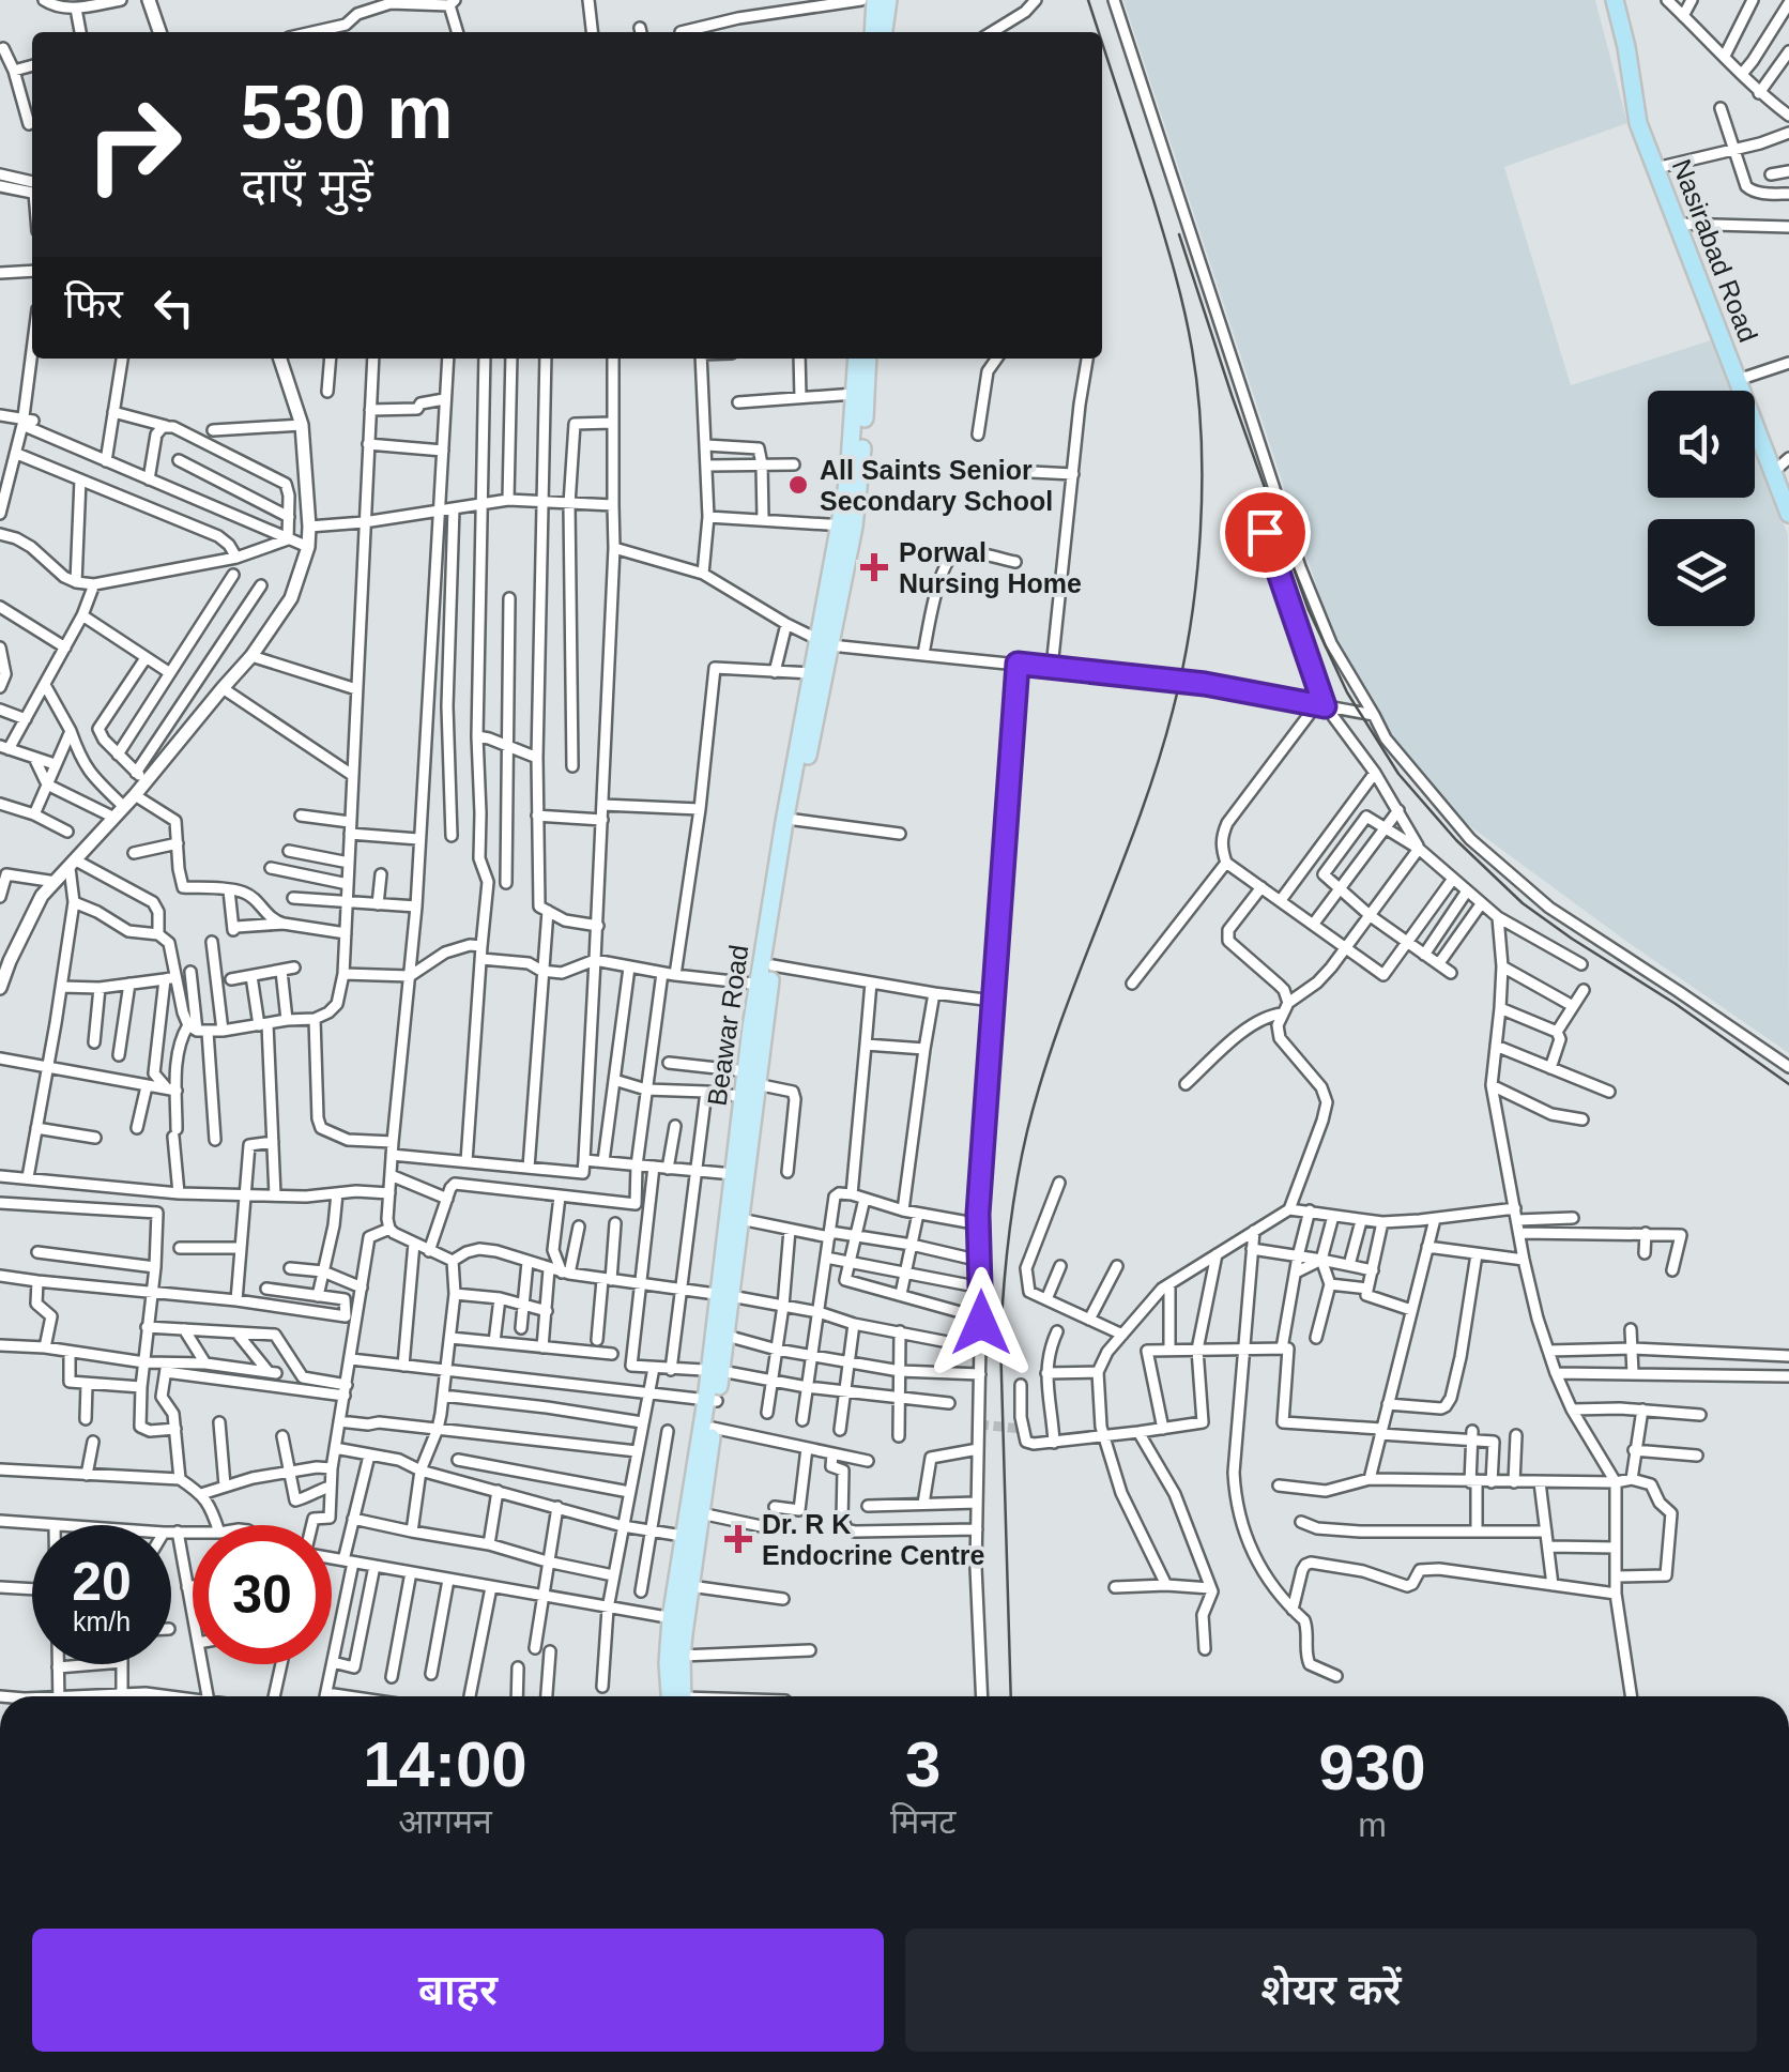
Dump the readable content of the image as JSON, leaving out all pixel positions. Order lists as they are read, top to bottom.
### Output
{
  "streets": {
    "highway": ["Nasirabad Road"],
    "main road": ["Beawar Road"]
  },
  "places": {
    "other": ["All Saints Senior Secondary School"],
    "health": ["Porwal Nursing Home", "Dr. R K Endocrine Centre"]
  },
  "page": {
    "turn": ["530 m", "दाएँ मुड़ें"],
    "then": "फिर",
    "speed": "20 km/h",
    "limit": "30",
    "eta": [
      "14:00",
      "आगमन",
      "3",
      "मिनट",
      "930",
      "m"
    ],
    "buttons": ["बाहर", "शेयर करें"]
  }
}
